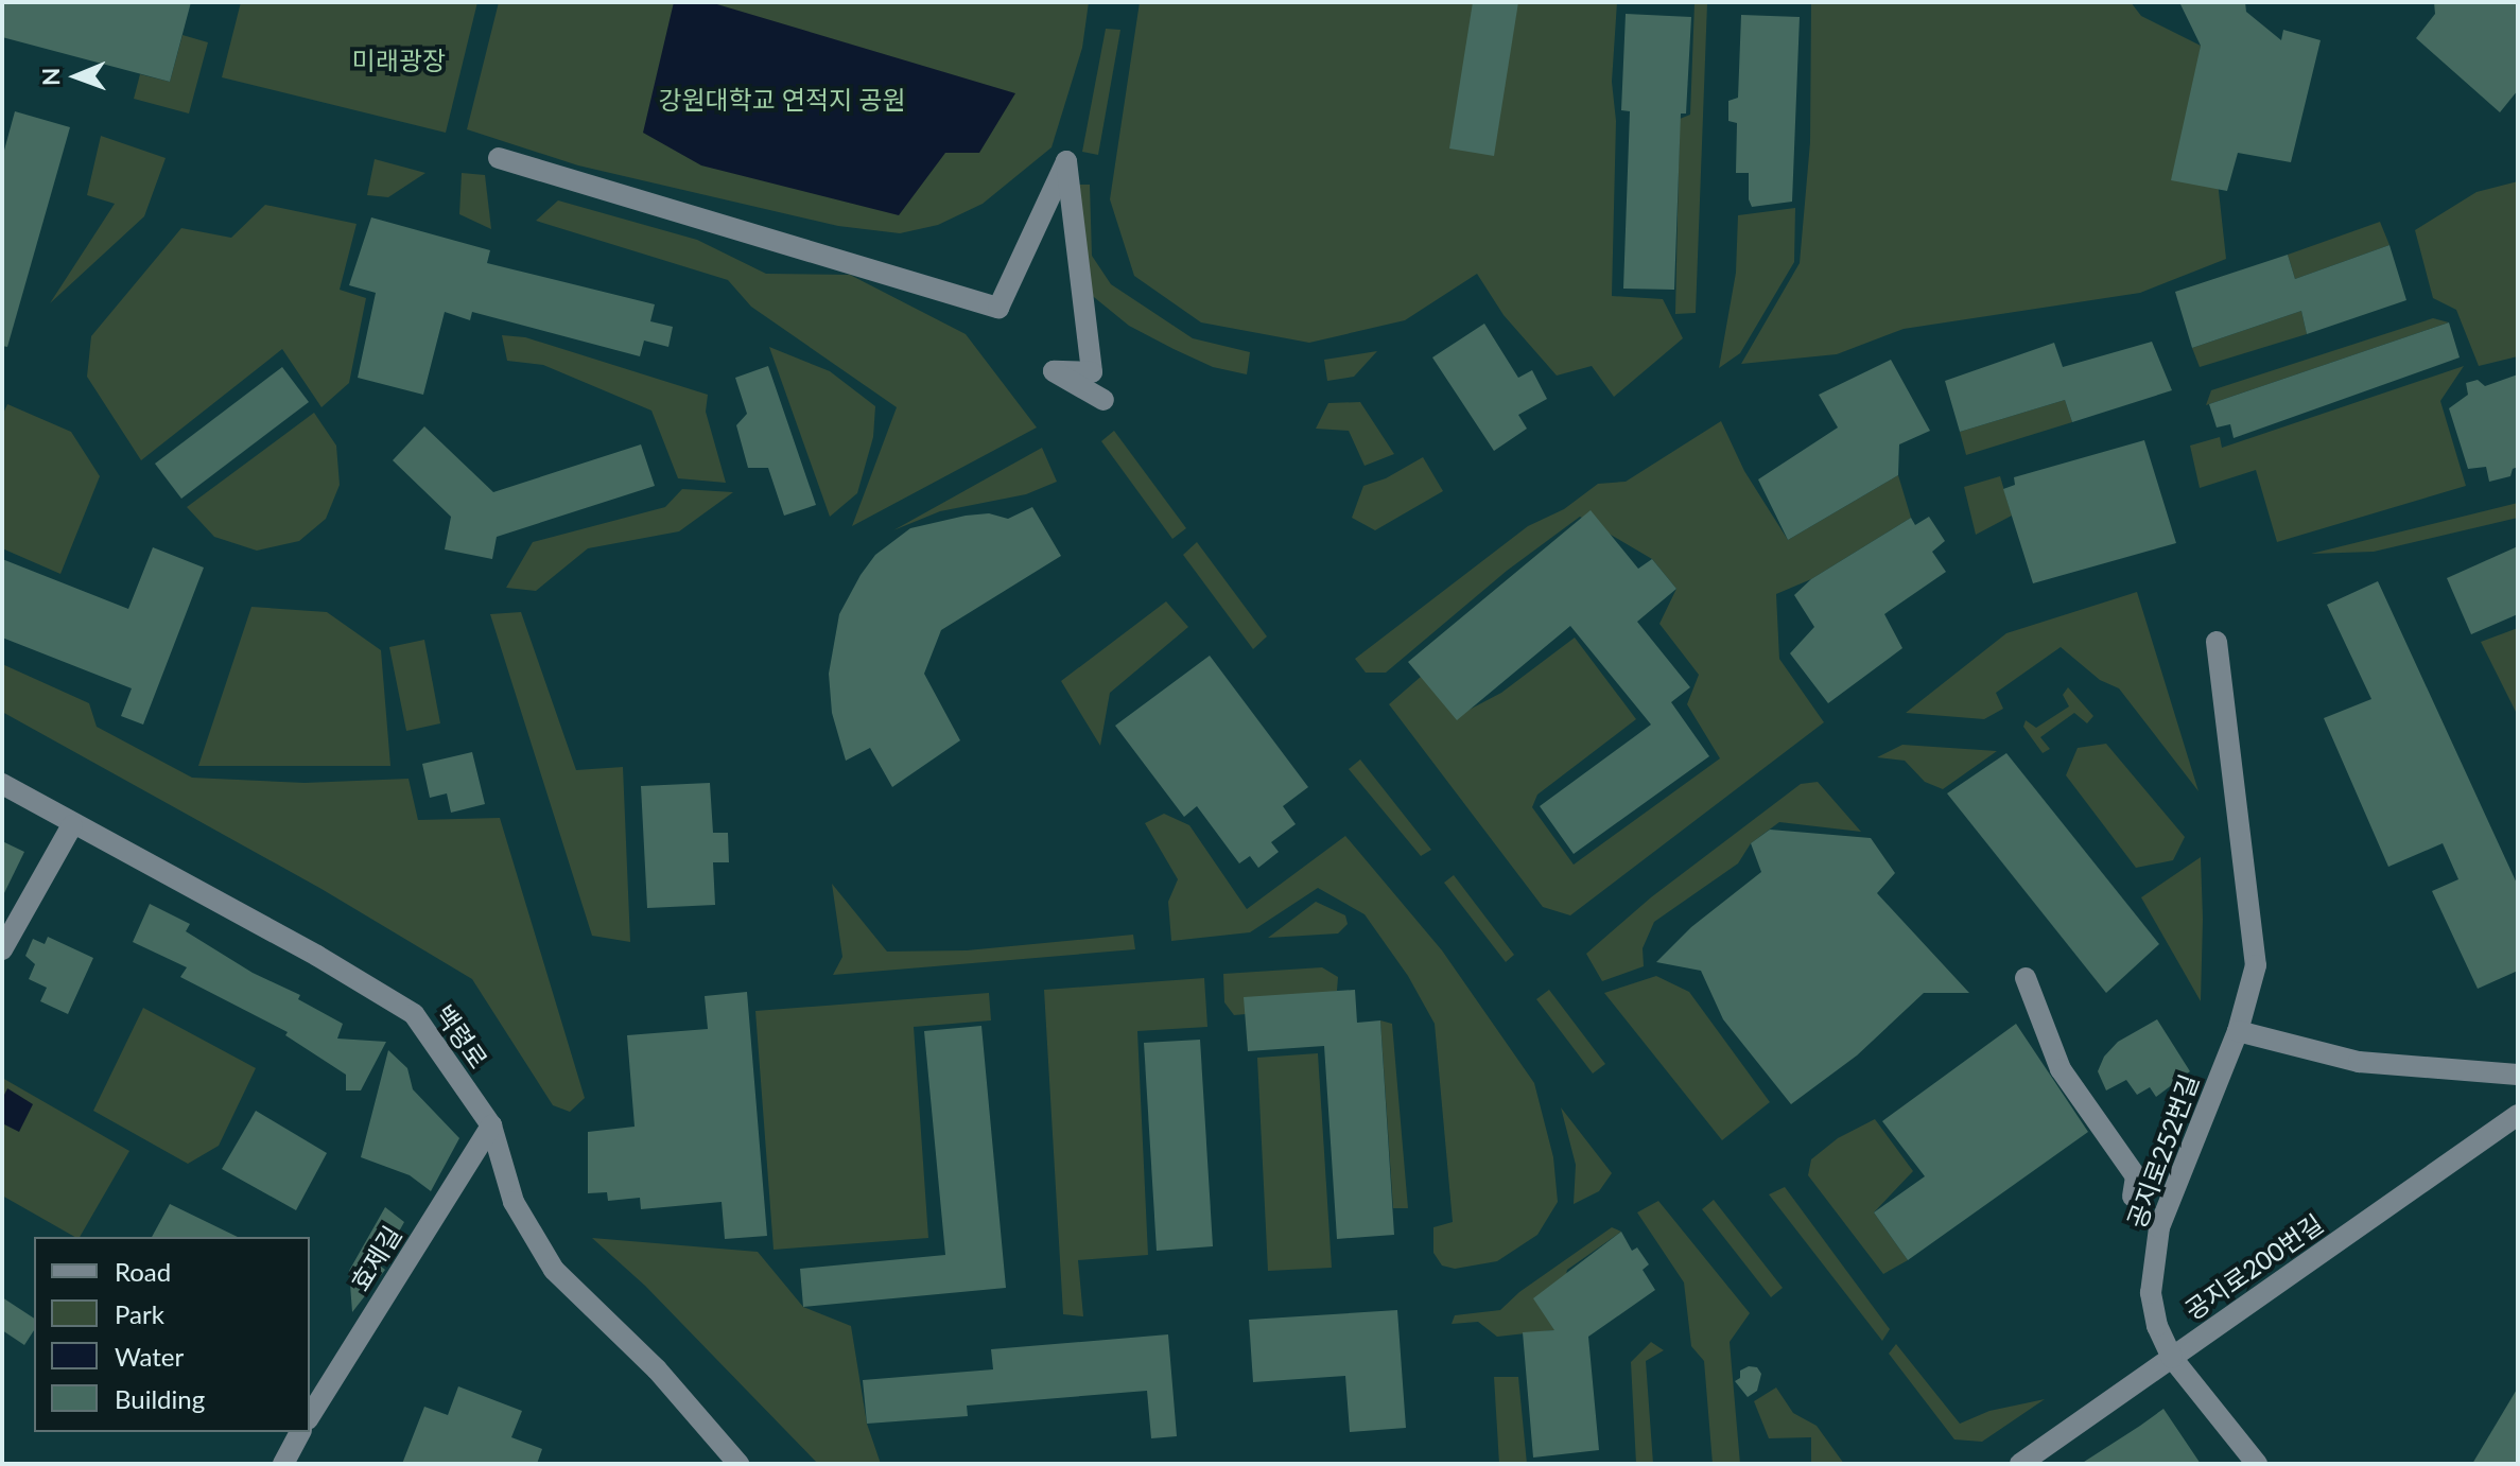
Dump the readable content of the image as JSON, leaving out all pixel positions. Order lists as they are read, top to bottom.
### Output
{
  "streets": {
    "street": [
      "백령로",
      "공지로252번길",
      "효제길",
      "공지로200번길"
    ]
  },
  "crossings": [
    ["백령로", "효제길"],
    ["공지로252번길", "공지로200번길"]
  ],
  "parks": ["미래광장", "강원대학교 연적지 공원"],
  "legend": [
    "Road",
    "Park",
    "Water",
    "Building"
  ],
  "north": "left"
}
